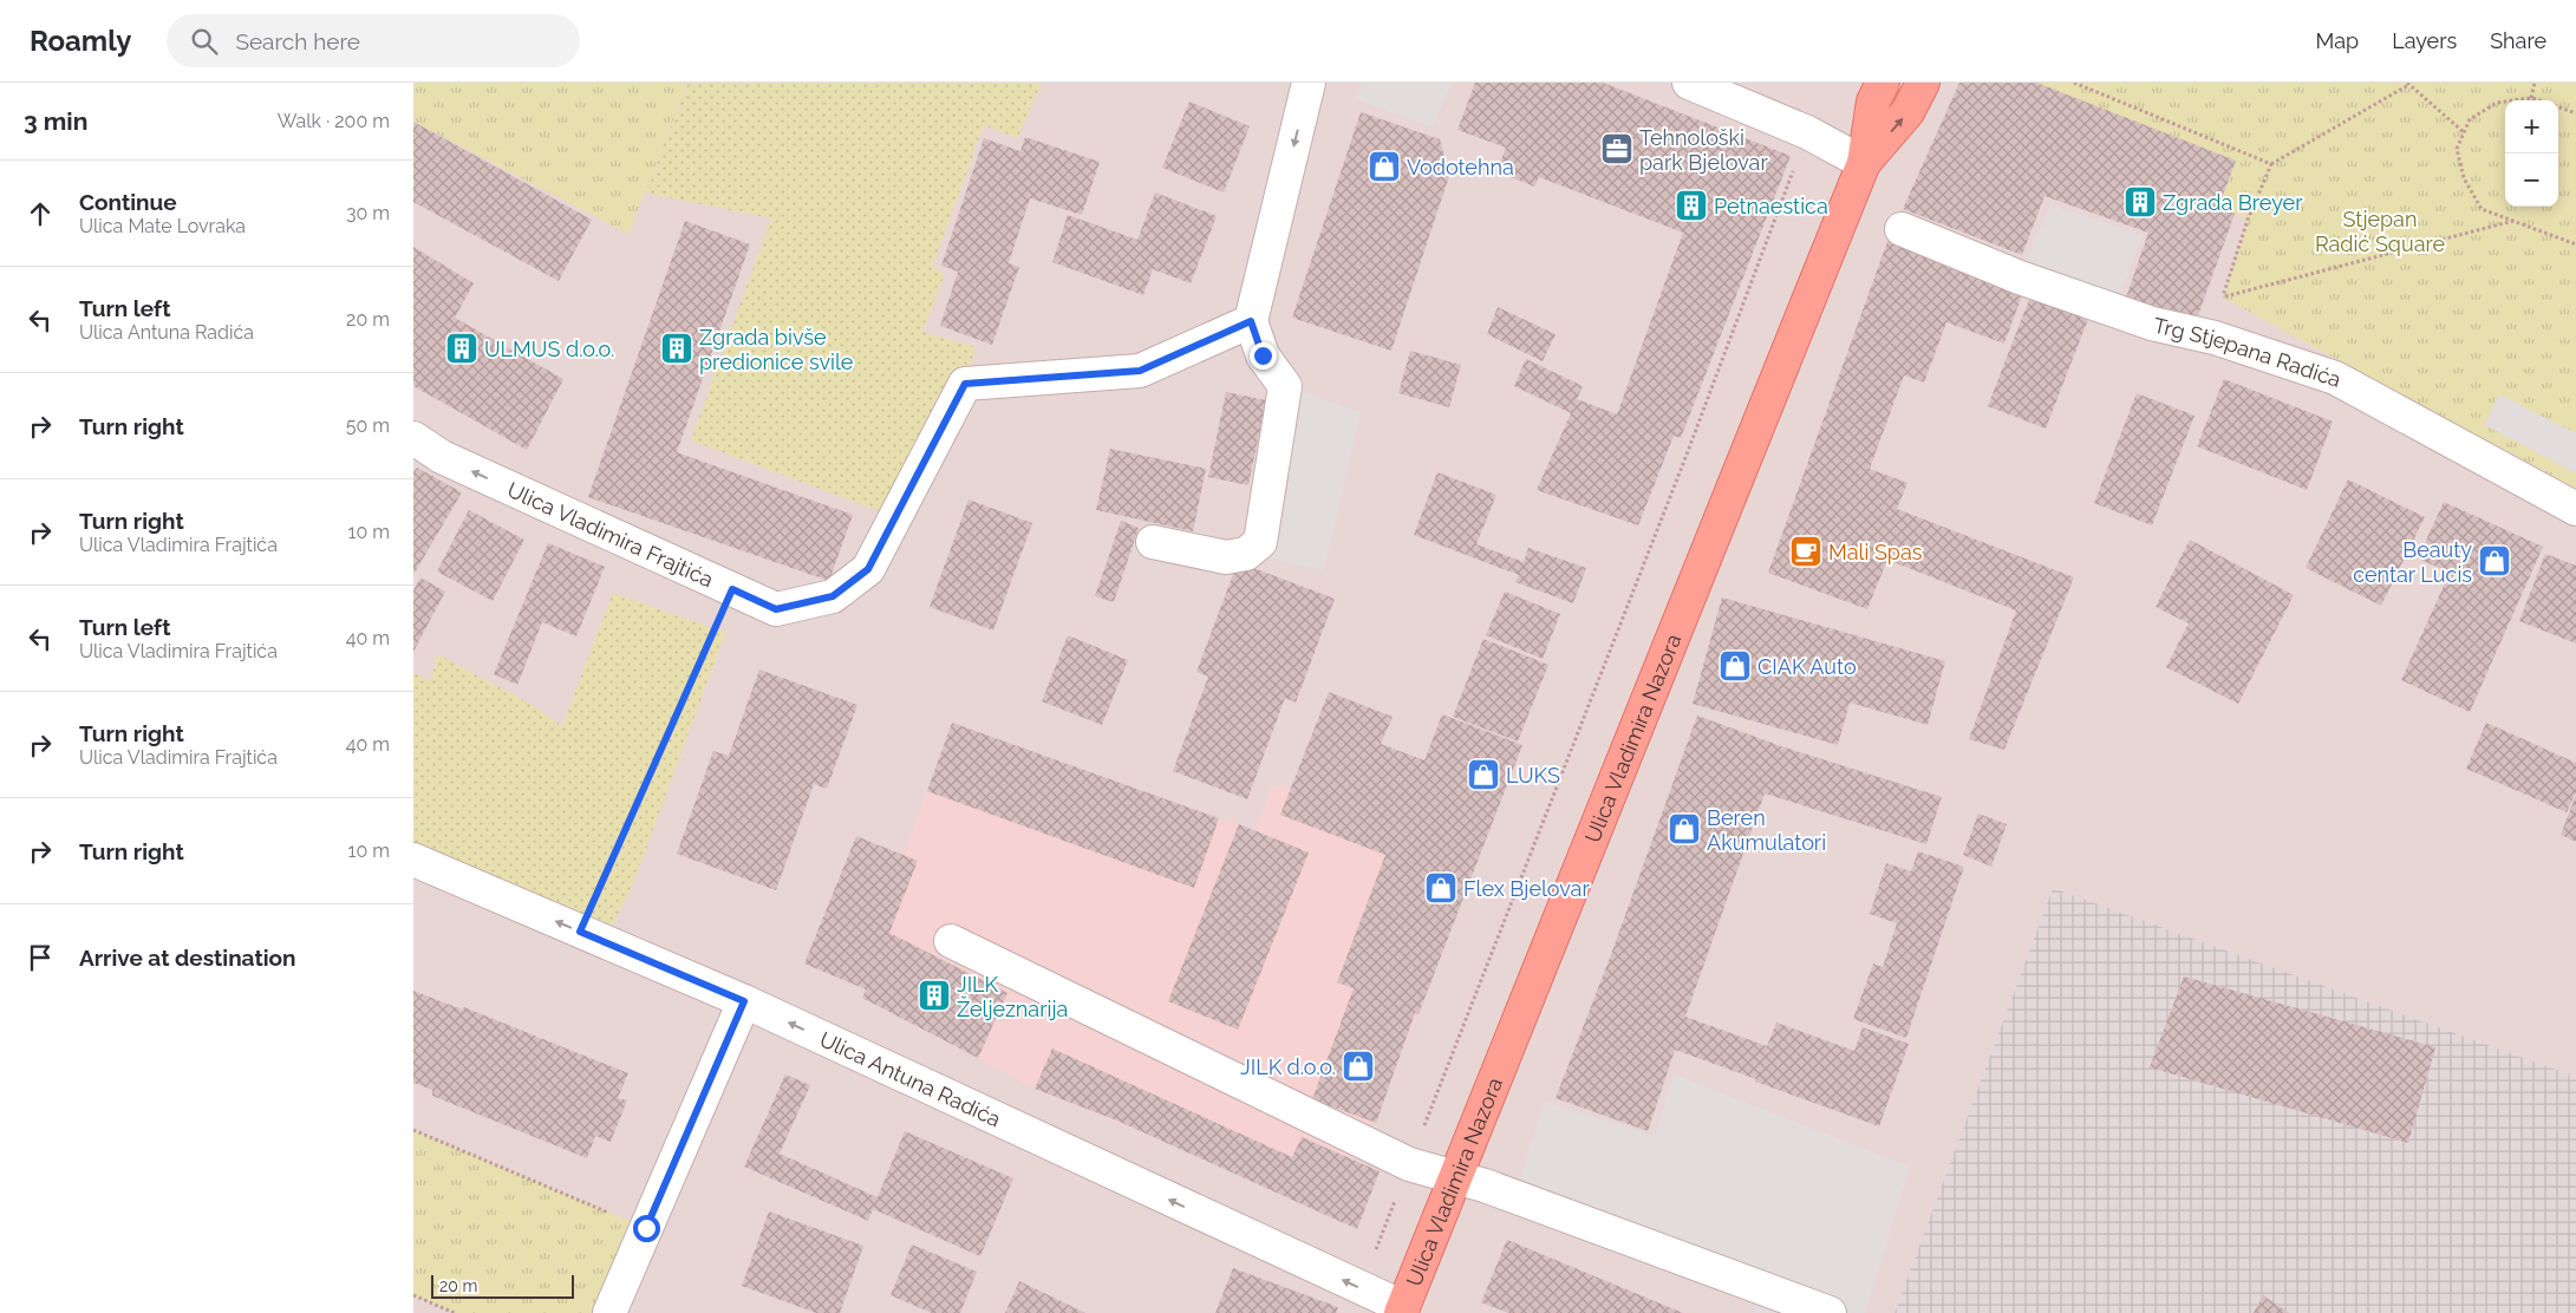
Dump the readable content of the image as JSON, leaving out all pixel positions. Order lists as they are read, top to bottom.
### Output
{
  "streets": {
    "main road": ["Ulica Vladimira Nazora"],
    "street": ["Trg Stjepana Radića", "Ulica Vladimira Frajtića", "Ulica Antuna Radića"]
  },
  "crossings": [
    ["Ulica Vladimira Nazora", "Ulica Antuna Radića"]
  ],
  "parks": ["Stjepan Radić Square"],
  "places": {
    "office": ["Tehnološki park Bjelovar"],
    "shop": [
      "Vodotehna",
      "Beauty centar Lucis",
      "CIAK Auto",
      "LUKS",
      "Beren Akumulatori",
      "Flex Bjelovar",
      "JILK d.o.o."
    ],
    "building": [
      "Zgrada Breyer",
      "Petnaestica",
      "ULMUS d.o.o.",
      "Zgrada bivše predionice svile",
      "JILK Željeznarija"
    ],
    "cafe": ["Mali Spas"]
  },
  "scale_bar": "20 m",
  "page": {
    "header": "Roamly",
    "search": "Search here",
    "nav": ["Map", "Layers", "Share"],
    "heading": ["3 min", "Walk · 200 m"],
    "map_buttons": ["+", "−"],
    "list": [
      ["Continue", "Ulica Mate Lovraka", "30 m"],
      ["Turn left", "Ulica Antuna Radića", "20 m"],
      ["Turn right", "50 m"],
      ["Turn right", "Ulica Vladimira Frajtića", "10 m"],
      ["Turn left", "Ulica Vladimira Frajtića", "40 m"],
      ["Turn right", "Ulica Vladimira Frajtića", "40 m"],
      ["Turn right", "10 m"],
      "Arrive at destination"
    ],
    "scale": "20 m"
  }
}
